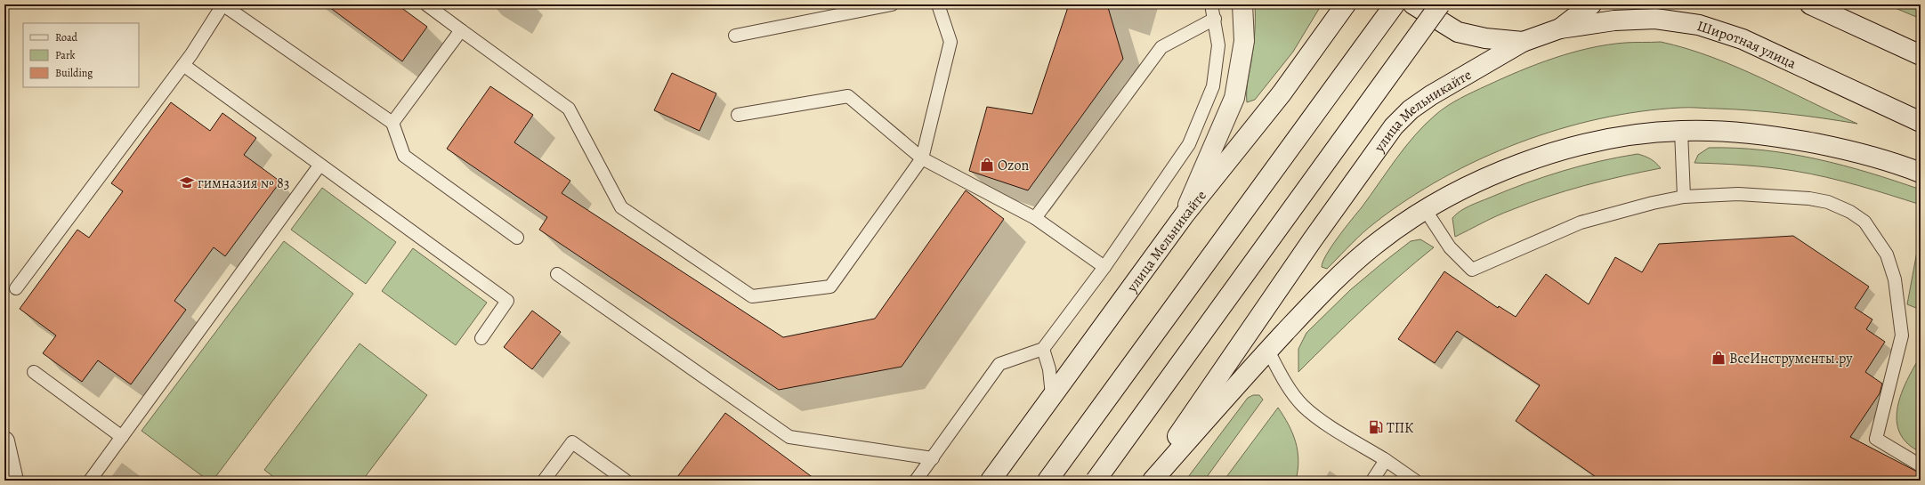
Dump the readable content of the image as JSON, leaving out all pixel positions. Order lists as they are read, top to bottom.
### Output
{
  "streets": {
    "main road": ["Широтная улица", "улица Мельникайте"]
  },
  "places": {
    "shop": ["Ozon", "ВсеИнструменты.ру"],
    "school or university": ["гимназия № 83"],
    "fuel station": ["ТПК"]
  },
  "legend": ["Road", "Park", "Building"]
}
